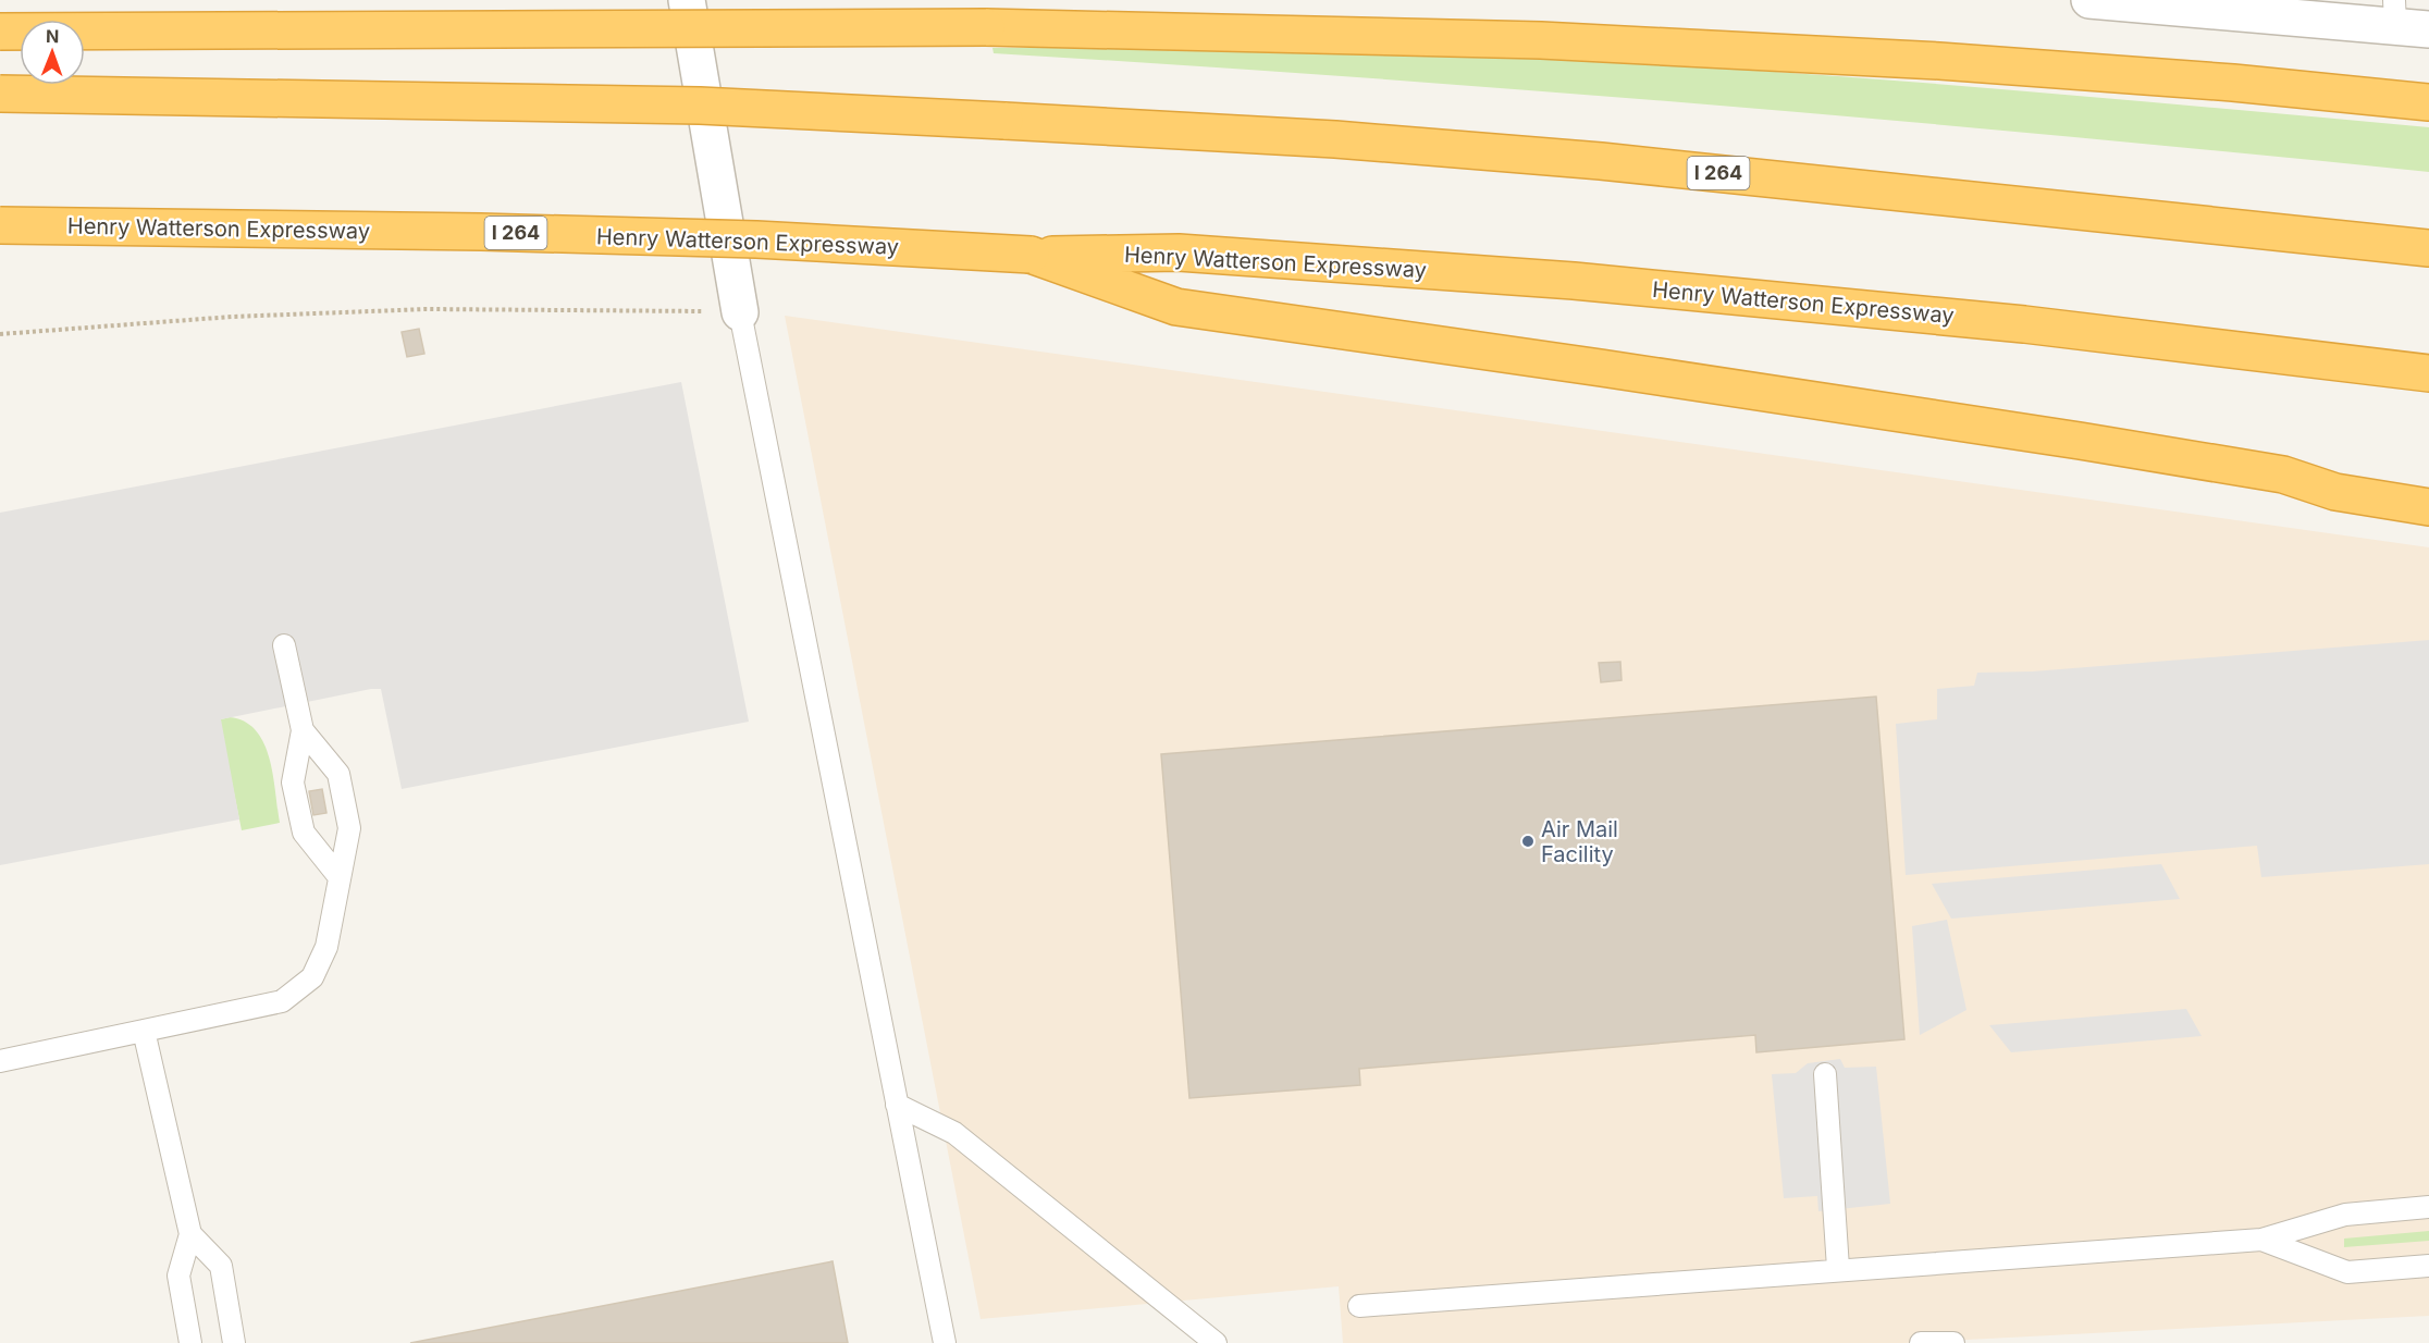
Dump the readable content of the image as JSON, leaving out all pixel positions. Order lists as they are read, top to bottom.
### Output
{
  "streets": {
    "highway": ["I 264", "Henry Watterson Expressway"]
  },
  "places": ["Air Mail Facility"],
  "north": "top"
}
